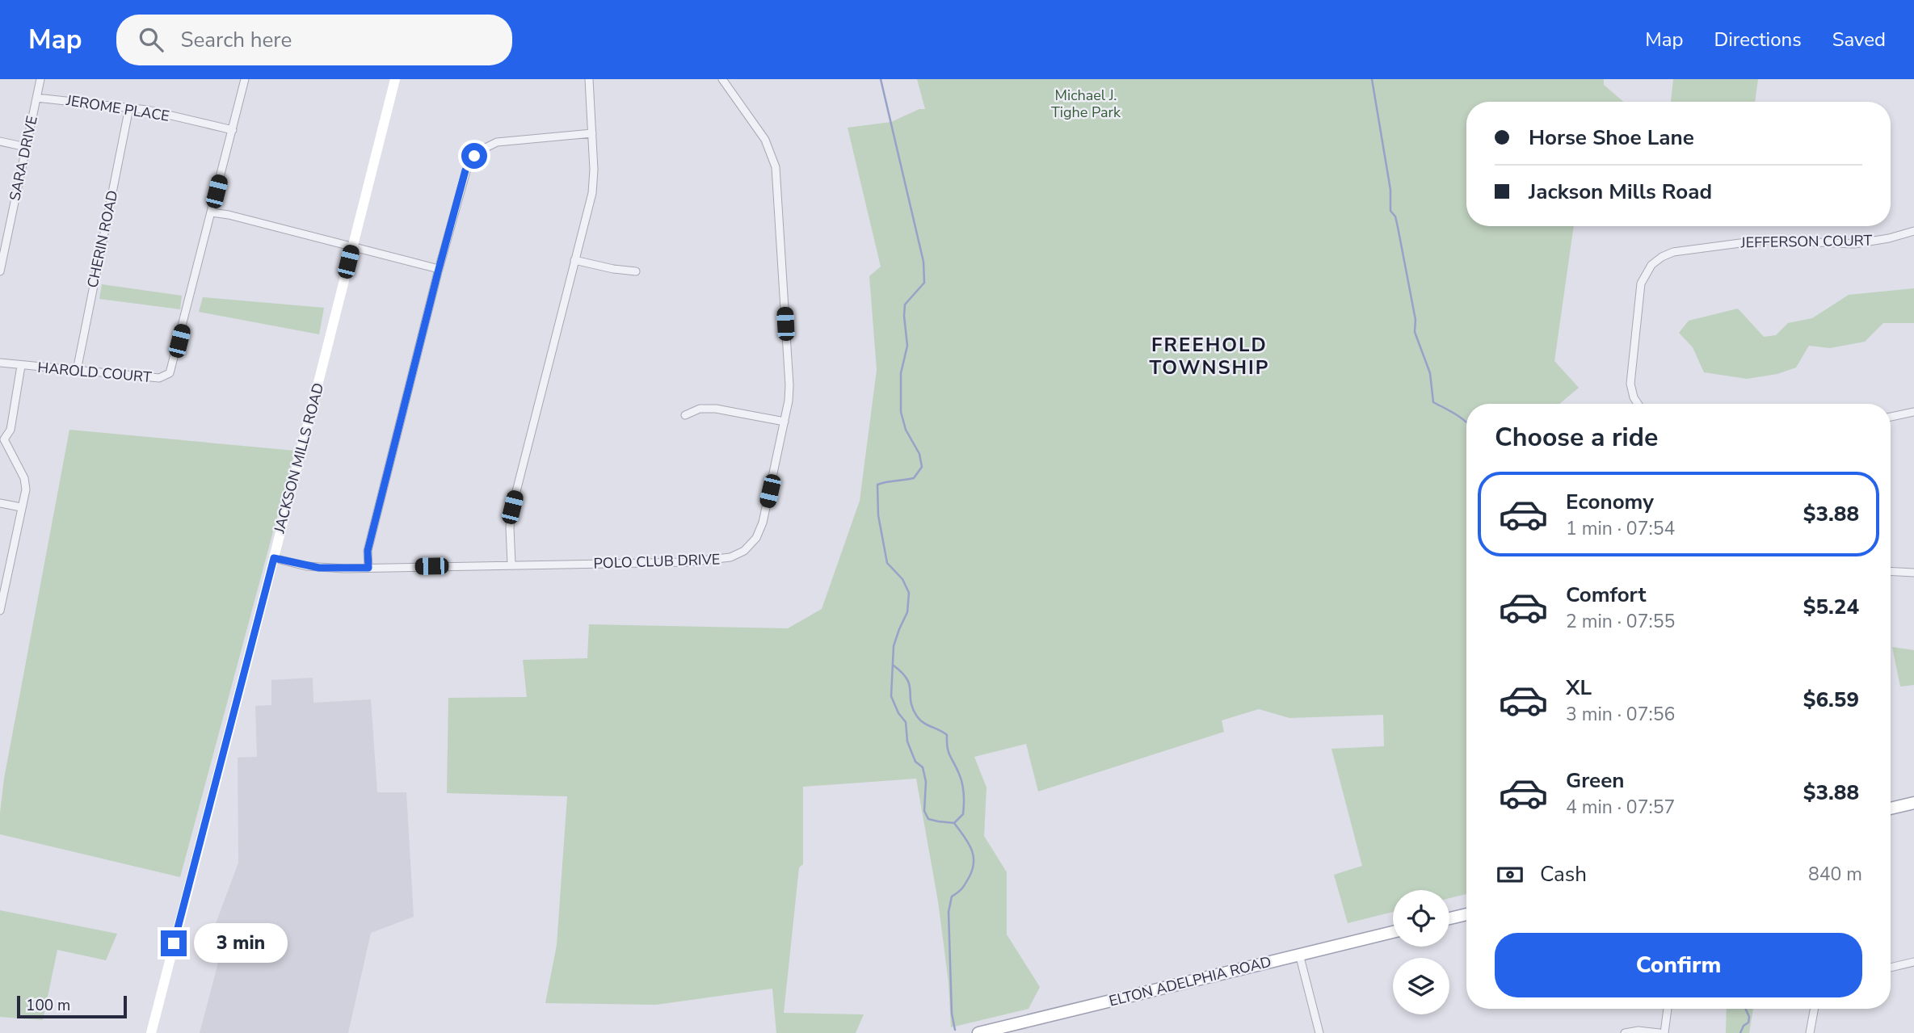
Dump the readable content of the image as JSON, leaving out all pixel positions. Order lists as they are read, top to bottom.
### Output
{
  "streets": {
    "main road": ["JACKSON MILLS ROAD", "ELTON ADELPHIA ROAD"],
    "street": [
      "JEROME PLACE",
      "SARA DRIVE",
      "CHERIN ROAD",
      "JEFFERSON COURT",
      "HAROLD COURT",
      "POLO CLUB DRIVE"
    ]
  },
  "crossings": [
    ["JEROME PLACE", "SARA DRIVE"],
    ["JEROME PLACE", "CHERIN ROAD"],
    ["CHERIN ROAD", "HAROLD COURT"],
    ["JACKSON MILLS ROAD", "POLO CLUB DRIVE"]
  ],
  "districts": ["FREEHOLD TOWNSHIP"],
  "parks": ["Michael J. Tighe Park"],
  "scale_bar": "100 m",
  "page": {
    "header": "Map",
    "search": "Search here",
    "nav": ["Map", "Directions", "Saved"],
    "banner": ["Horse Shoe Lane", "Jackson Mills Road"],
    "heading": "Choose a ride",
    "list": [
      {
        "name": "Economy",
        "note": "1 min · 07:54",
        "value": "$3.88"
      },
      {
        "name": "Comfort",
        "note": "2 min · 07:55",
        "value": "$5.24"
      },
      {
        "name": "XL",
        "note": "3 min · 07:56",
        "value": "$6.59"
      },
      {
        "name": "Green",
        "note": "4 min · 07:57",
        "value": "$3.88"
      }
    ],
    "pay": ["Cash", "840 m"],
    "buttons": "Confirm",
    "bubble": "3 min",
    "scale": "100 m"
  }
}
